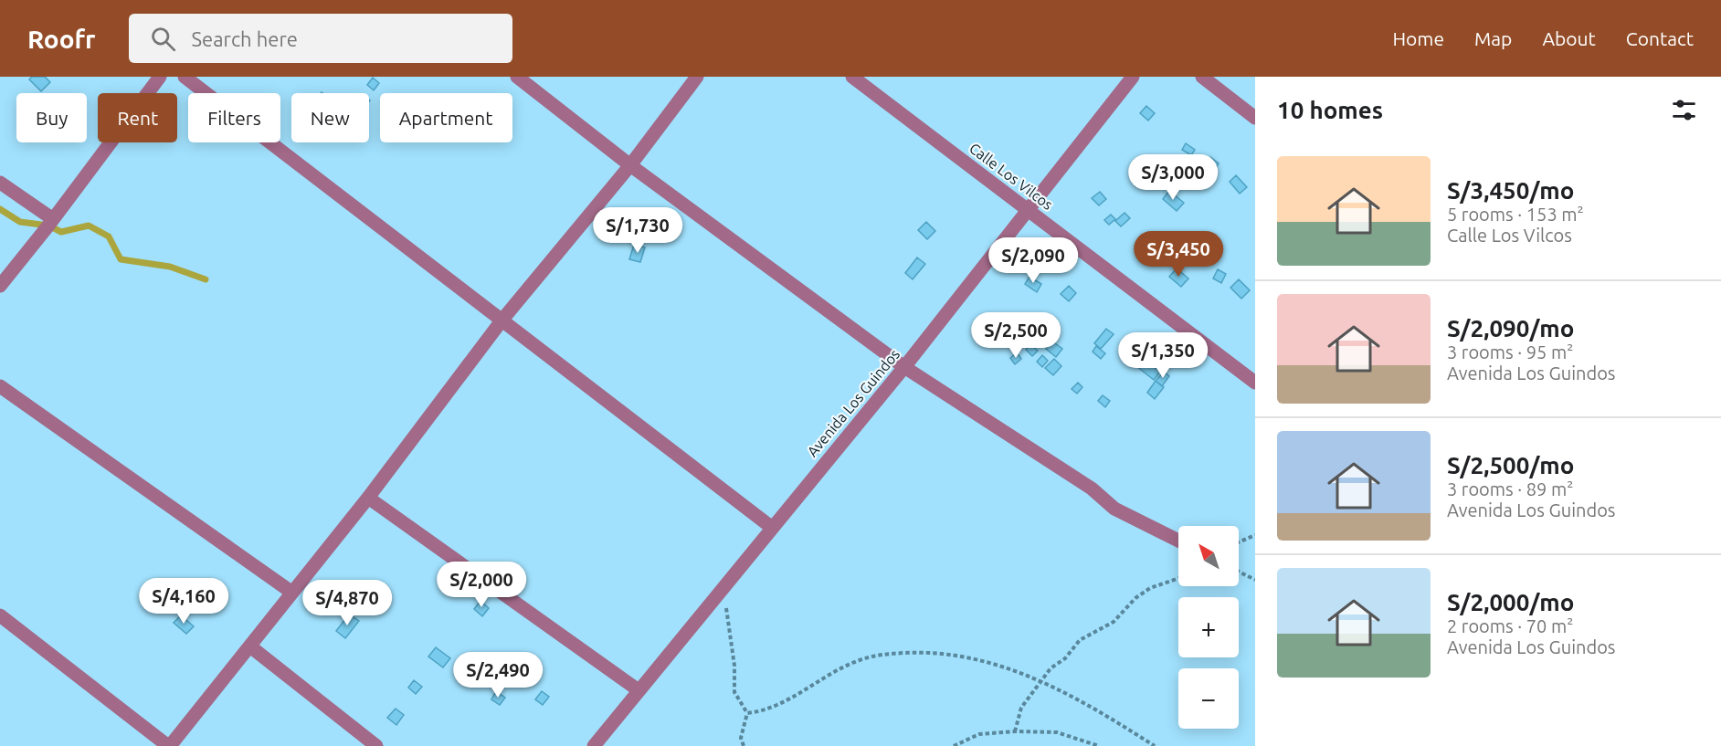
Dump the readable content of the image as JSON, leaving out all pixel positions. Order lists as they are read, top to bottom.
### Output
{
  "streets": {
    "street": ["Calle Los Vilcos", "Avenida Los Guindos"]
  },
  "crossings": [
    ["Calle Los Vilcos", "Avenida Los Guindos"]
  ],
  "north": "top left",
  "page": {
    "header": "Roofr",
    "search": "Search here",
    "nav": [
      "Home",
      "Map",
      "About",
      "Contact"
    ],
    "heading": "10 homes",
    "chip": [
      "Buy",
      "Rent",
      "Filters",
      "New",
      "Apartment"
    ],
    "list": [
      {
        "name": "S/3,450/mo",
        "note": "5 rooms · 153 m² · Calle Los Vilcos"
      },
      {
        "name": "S/2,090/mo",
        "note": "3 rooms · 95 m² · Avenida Los Guindos"
      },
      {
        "name": "S/2,500/mo",
        "note": "3 rooms · 89 m² · Avenida Los Guindos"
      },
      {
        "name": "S/2,000/mo",
        "note": "2 rooms · 70 m² · Avenida Los Guindos"
      }
    ],
    "price": [
      "S/3,000",
      "S/1,730",
      "S/3,450",
      "S/2,090",
      "S/2,500",
      "S/1,350",
      "S/2,000",
      "S/4,160",
      "S/4,870",
      "S/2,490"
    ],
    "map_buttons": ["+", "−"]
  }
}
